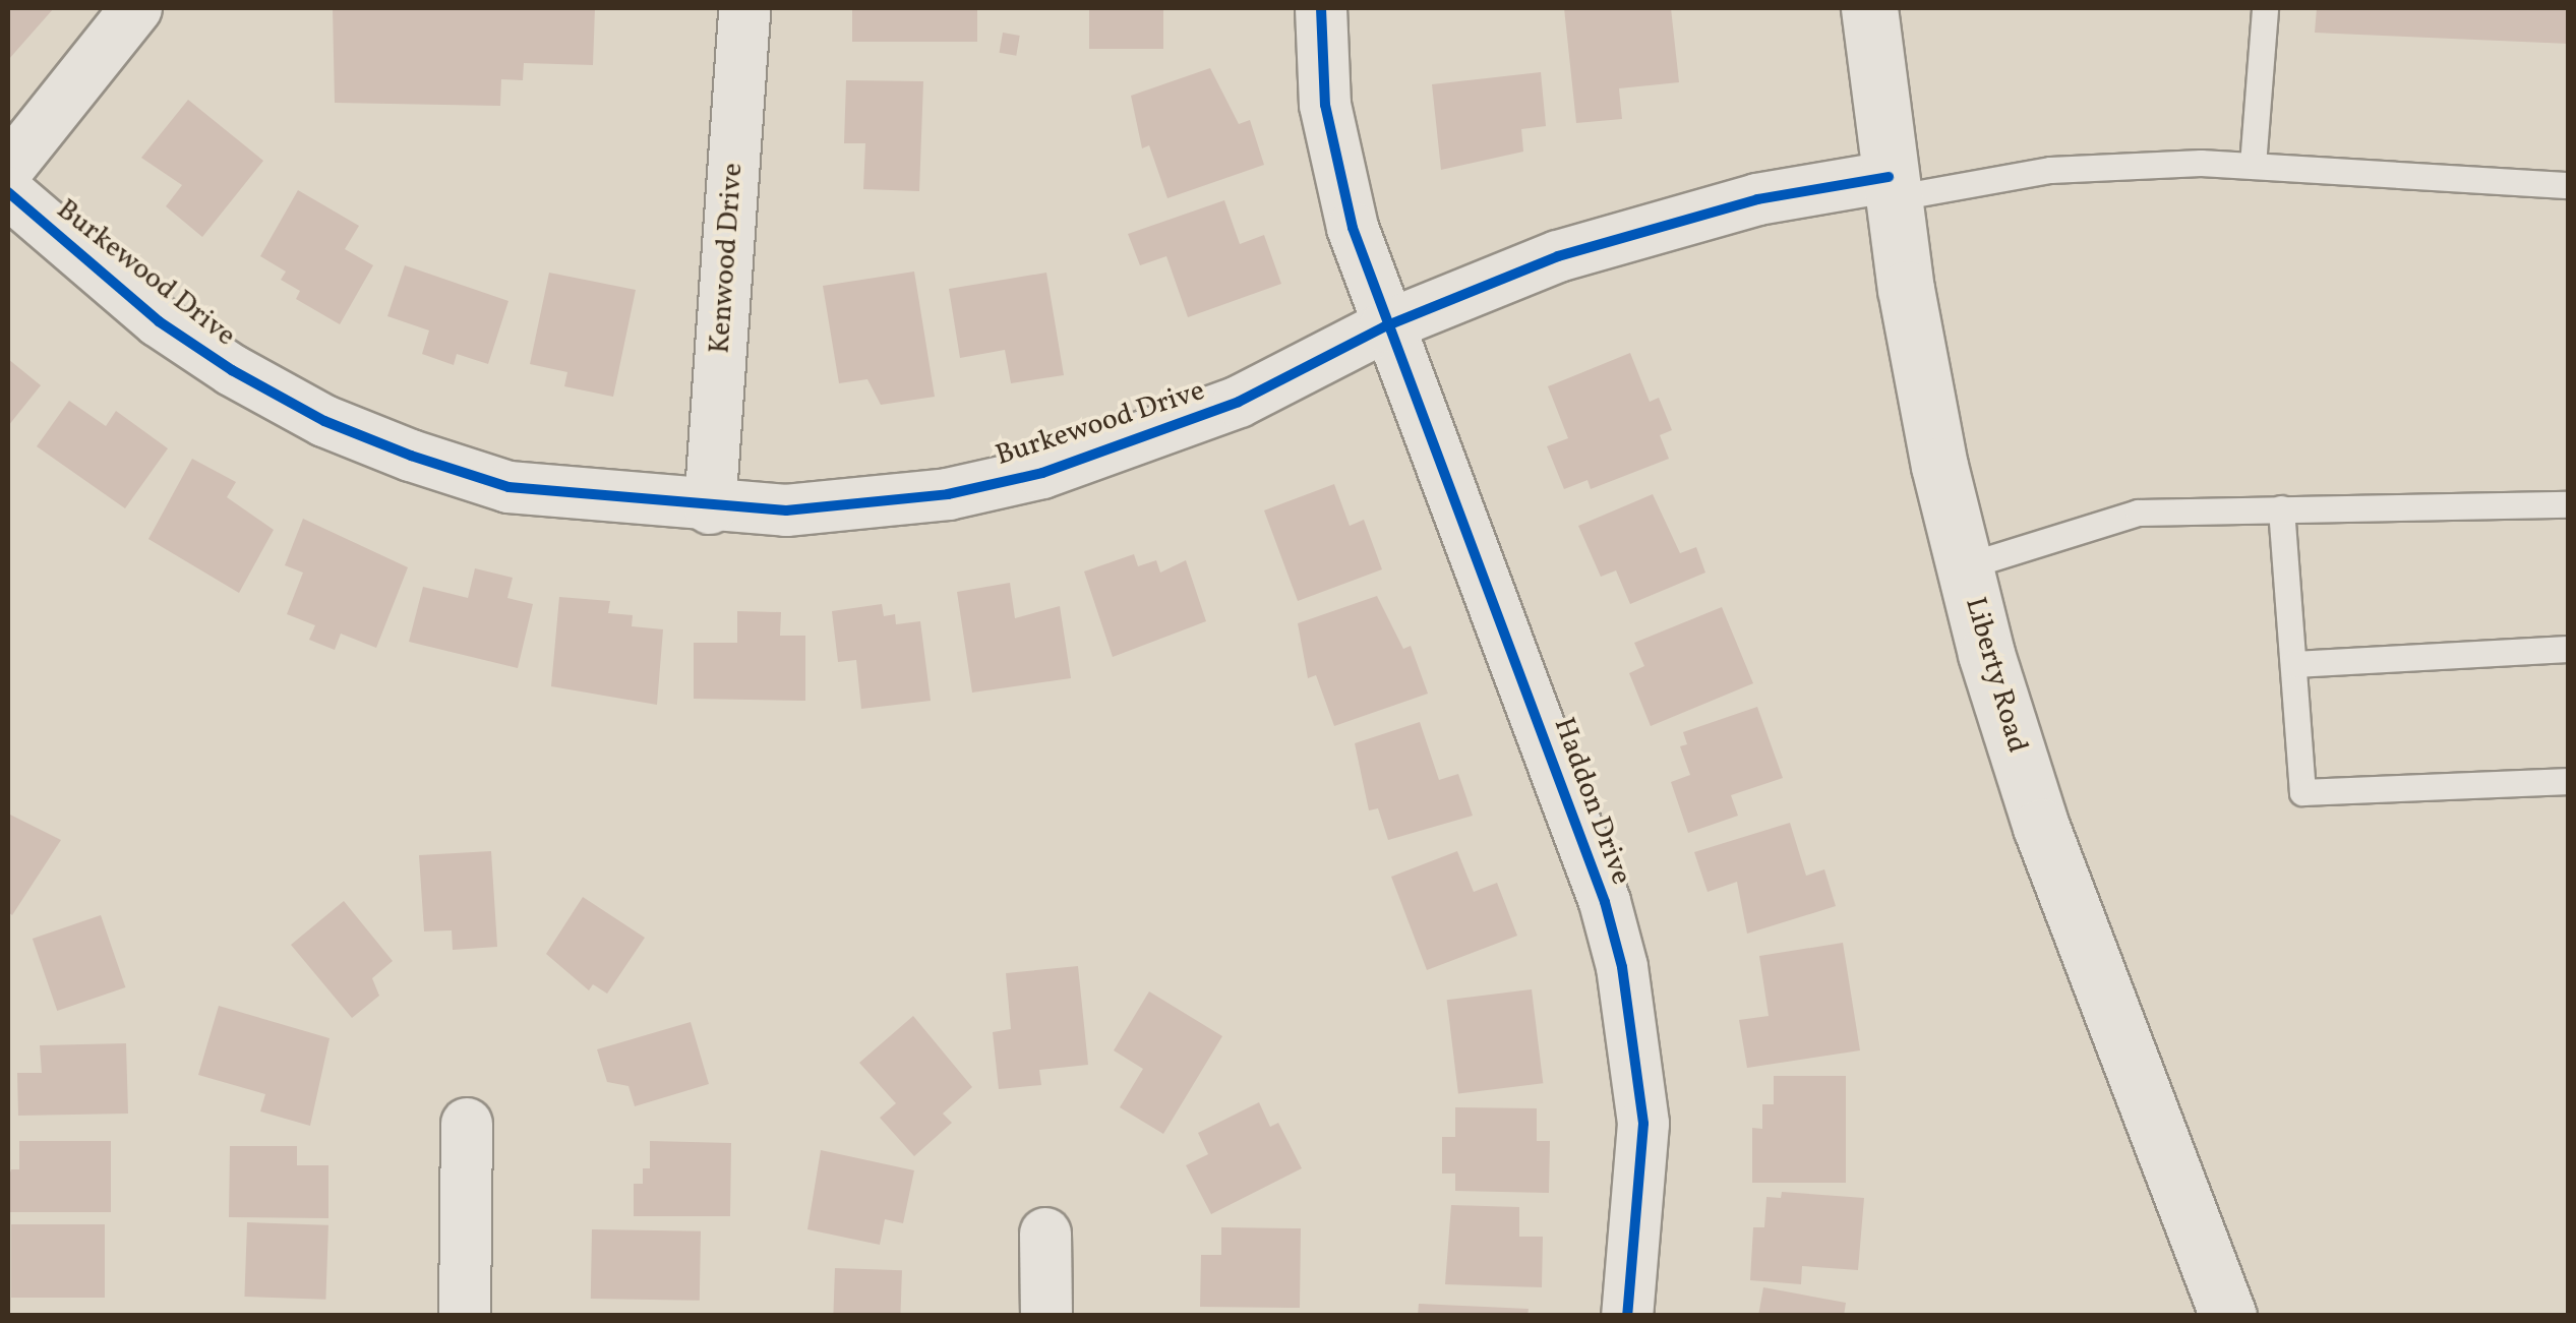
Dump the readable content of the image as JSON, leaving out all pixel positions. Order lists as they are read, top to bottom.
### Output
{
  "streets": {
    "main road": ["Liberty Road"],
    "street": ["Kenwood Drive", "Burkewood Drive", "Haddon Drive"]
  },
  "crossings": [
    ["Kenwood Drive", "Burkewood Drive"],
    ["Burkewood Drive", "Liberty Road"],
    ["Burkewood Drive", "Haddon Drive"]
  ]
}
